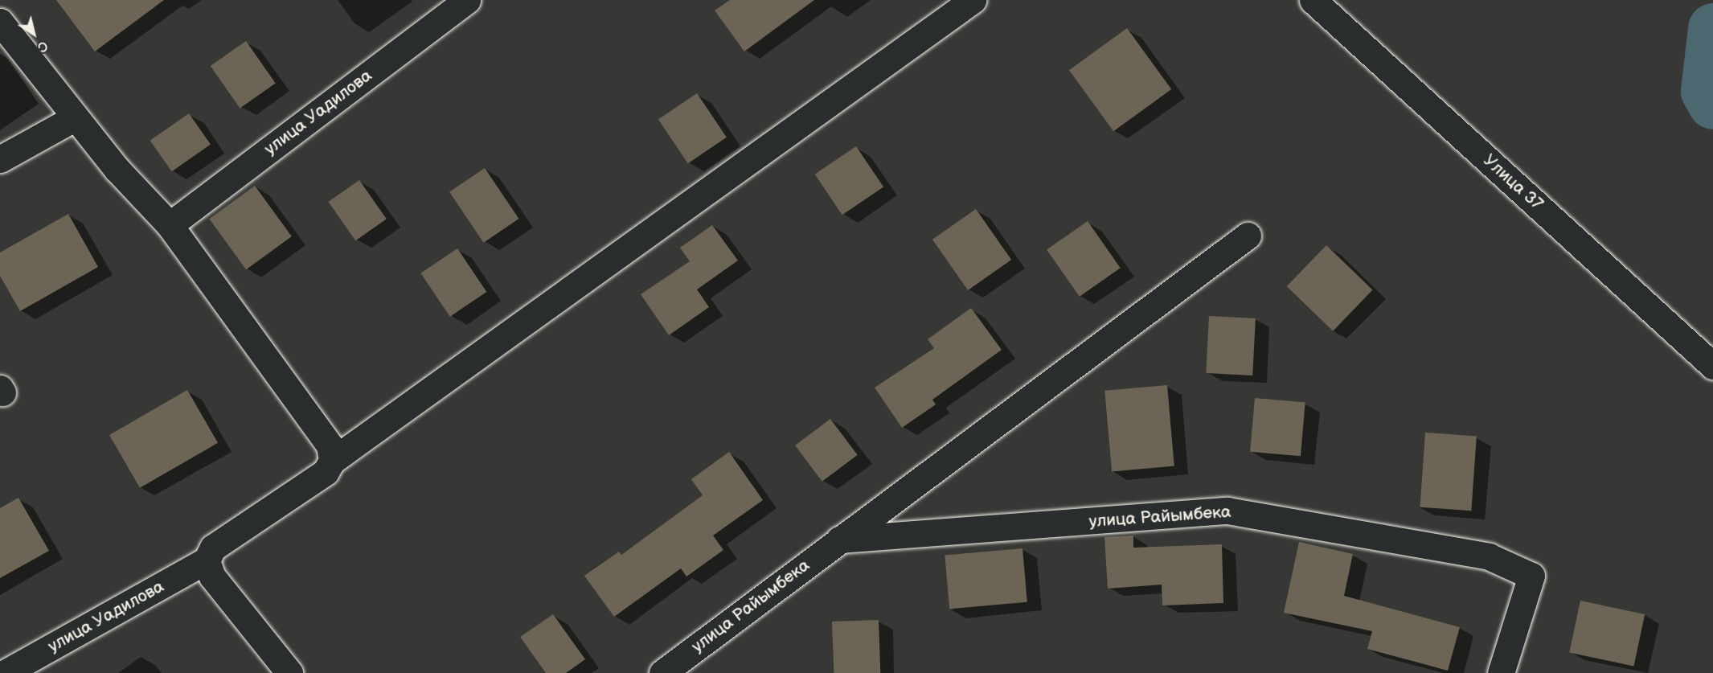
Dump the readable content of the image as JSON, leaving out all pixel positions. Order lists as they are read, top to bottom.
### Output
{
  "streets": {
    "street": ["улица Уадилова", "Улица 37", "улица Райымбека"]
  },
  "north": "bottom right"
}
